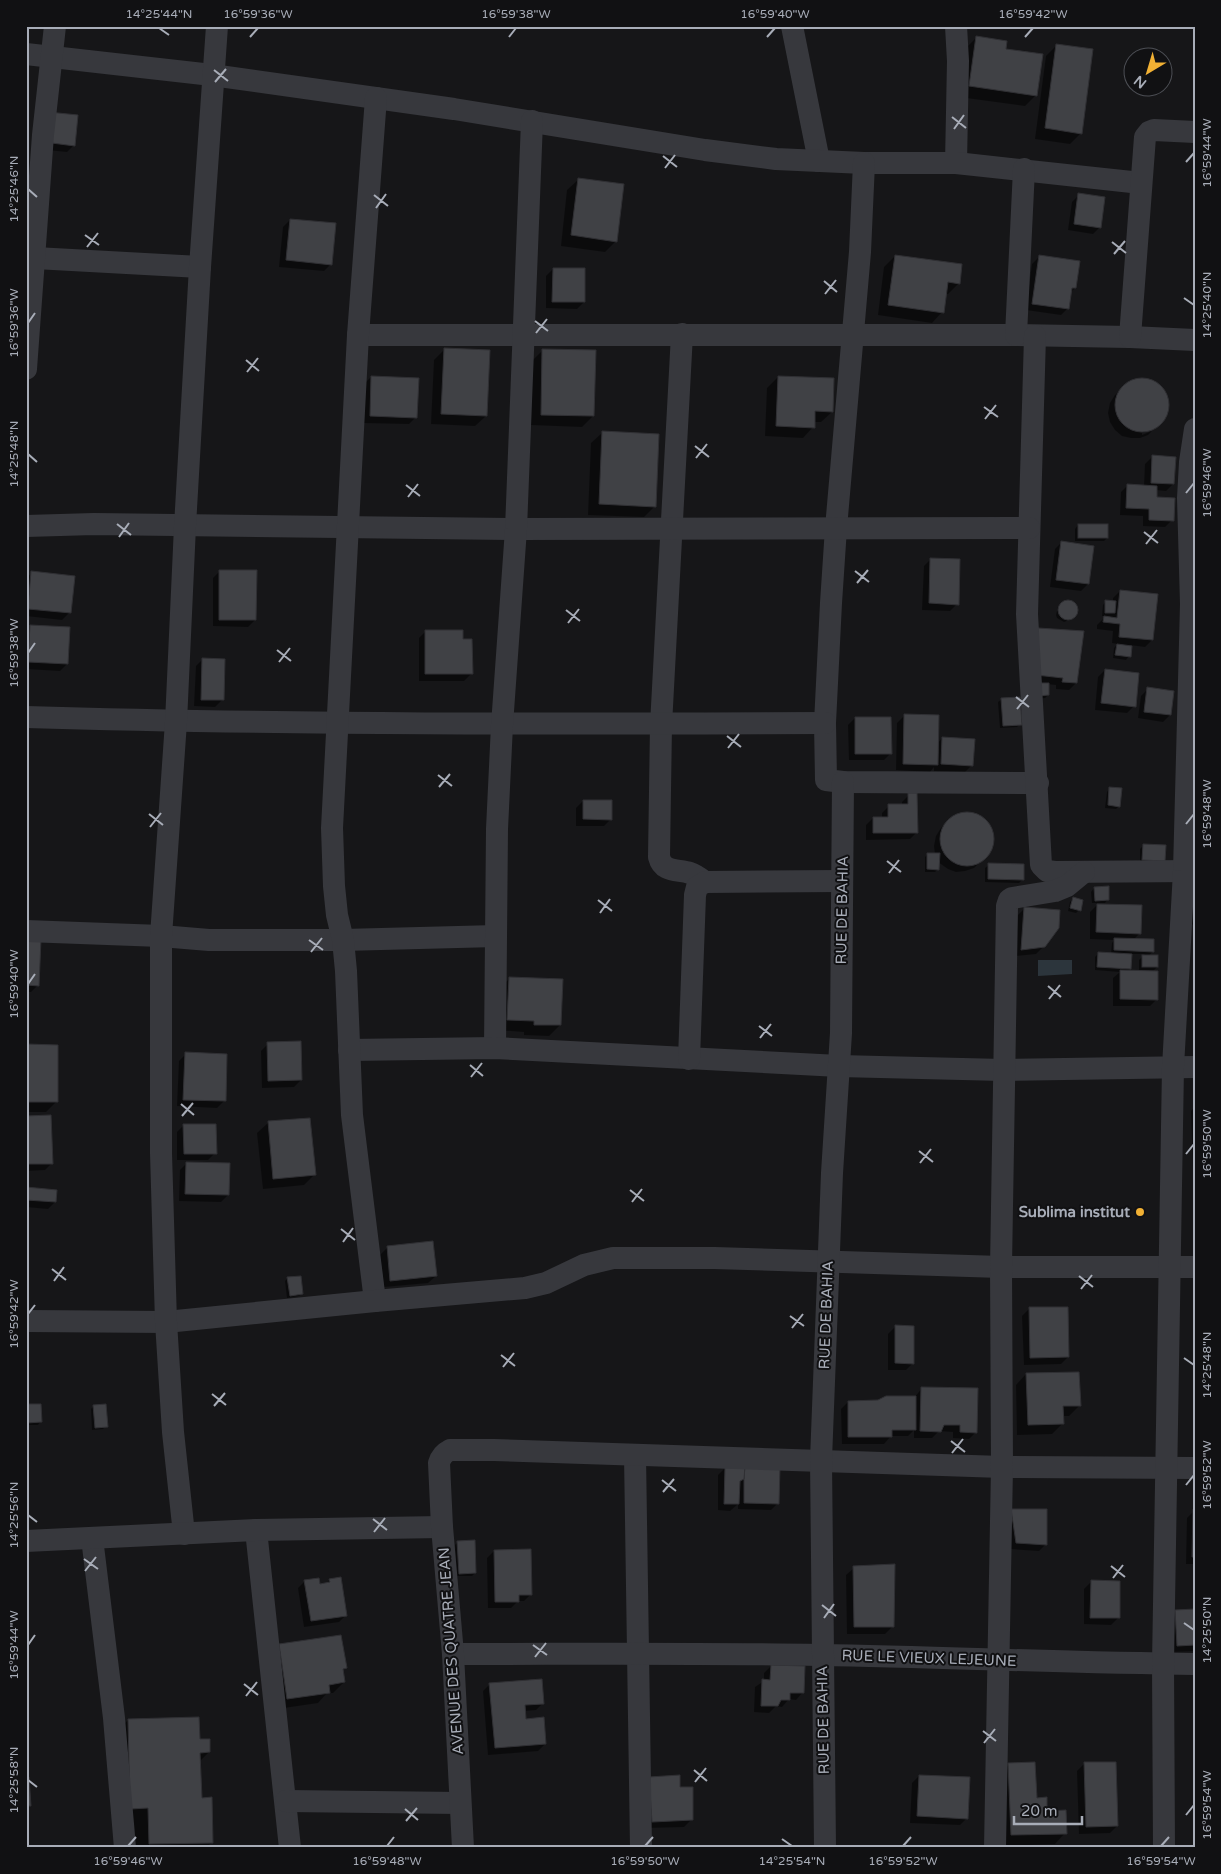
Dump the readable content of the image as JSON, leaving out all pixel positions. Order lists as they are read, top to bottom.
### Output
{
  "streets": {
    "street": ["RUE DE BAHIA", "AVENUE DES QUATRE JEAN", "RUE LE VIEUX LEJEUNE"]
  },
  "crossings": [
    ["RUE DE BAHIA", "RUE LE VIEUX LEJEUNE"],
    ["AVENUE DES QUATRE JEAN", "RUE LE VIEUX LEJEUNE"]
  ],
  "places": ["Sublima institut"],
  "scale_bar": "20 m",
  "north": "bottom left",
  "coordinates": [
    "14°25'44\"N",
    "16°59'36\"W",
    "16°59'38\"W",
    "16°59'40\"W",
    "16°59'42\"W",
    "16°59'44\"W",
    "14°25'46\"N",
    "14°25'40\"N",
    "14°25'48\"N",
    "16°59'46\"W",
    "16°59'48\"W",
    "16°59'50\"W",
    "16°59'52\"W",
    "14°25'56\"N",
    "14°25'50\"N",
    "14°25'58\"N",
    "16°59'54\"W",
    "14°25'54\"N"
  ]
}
